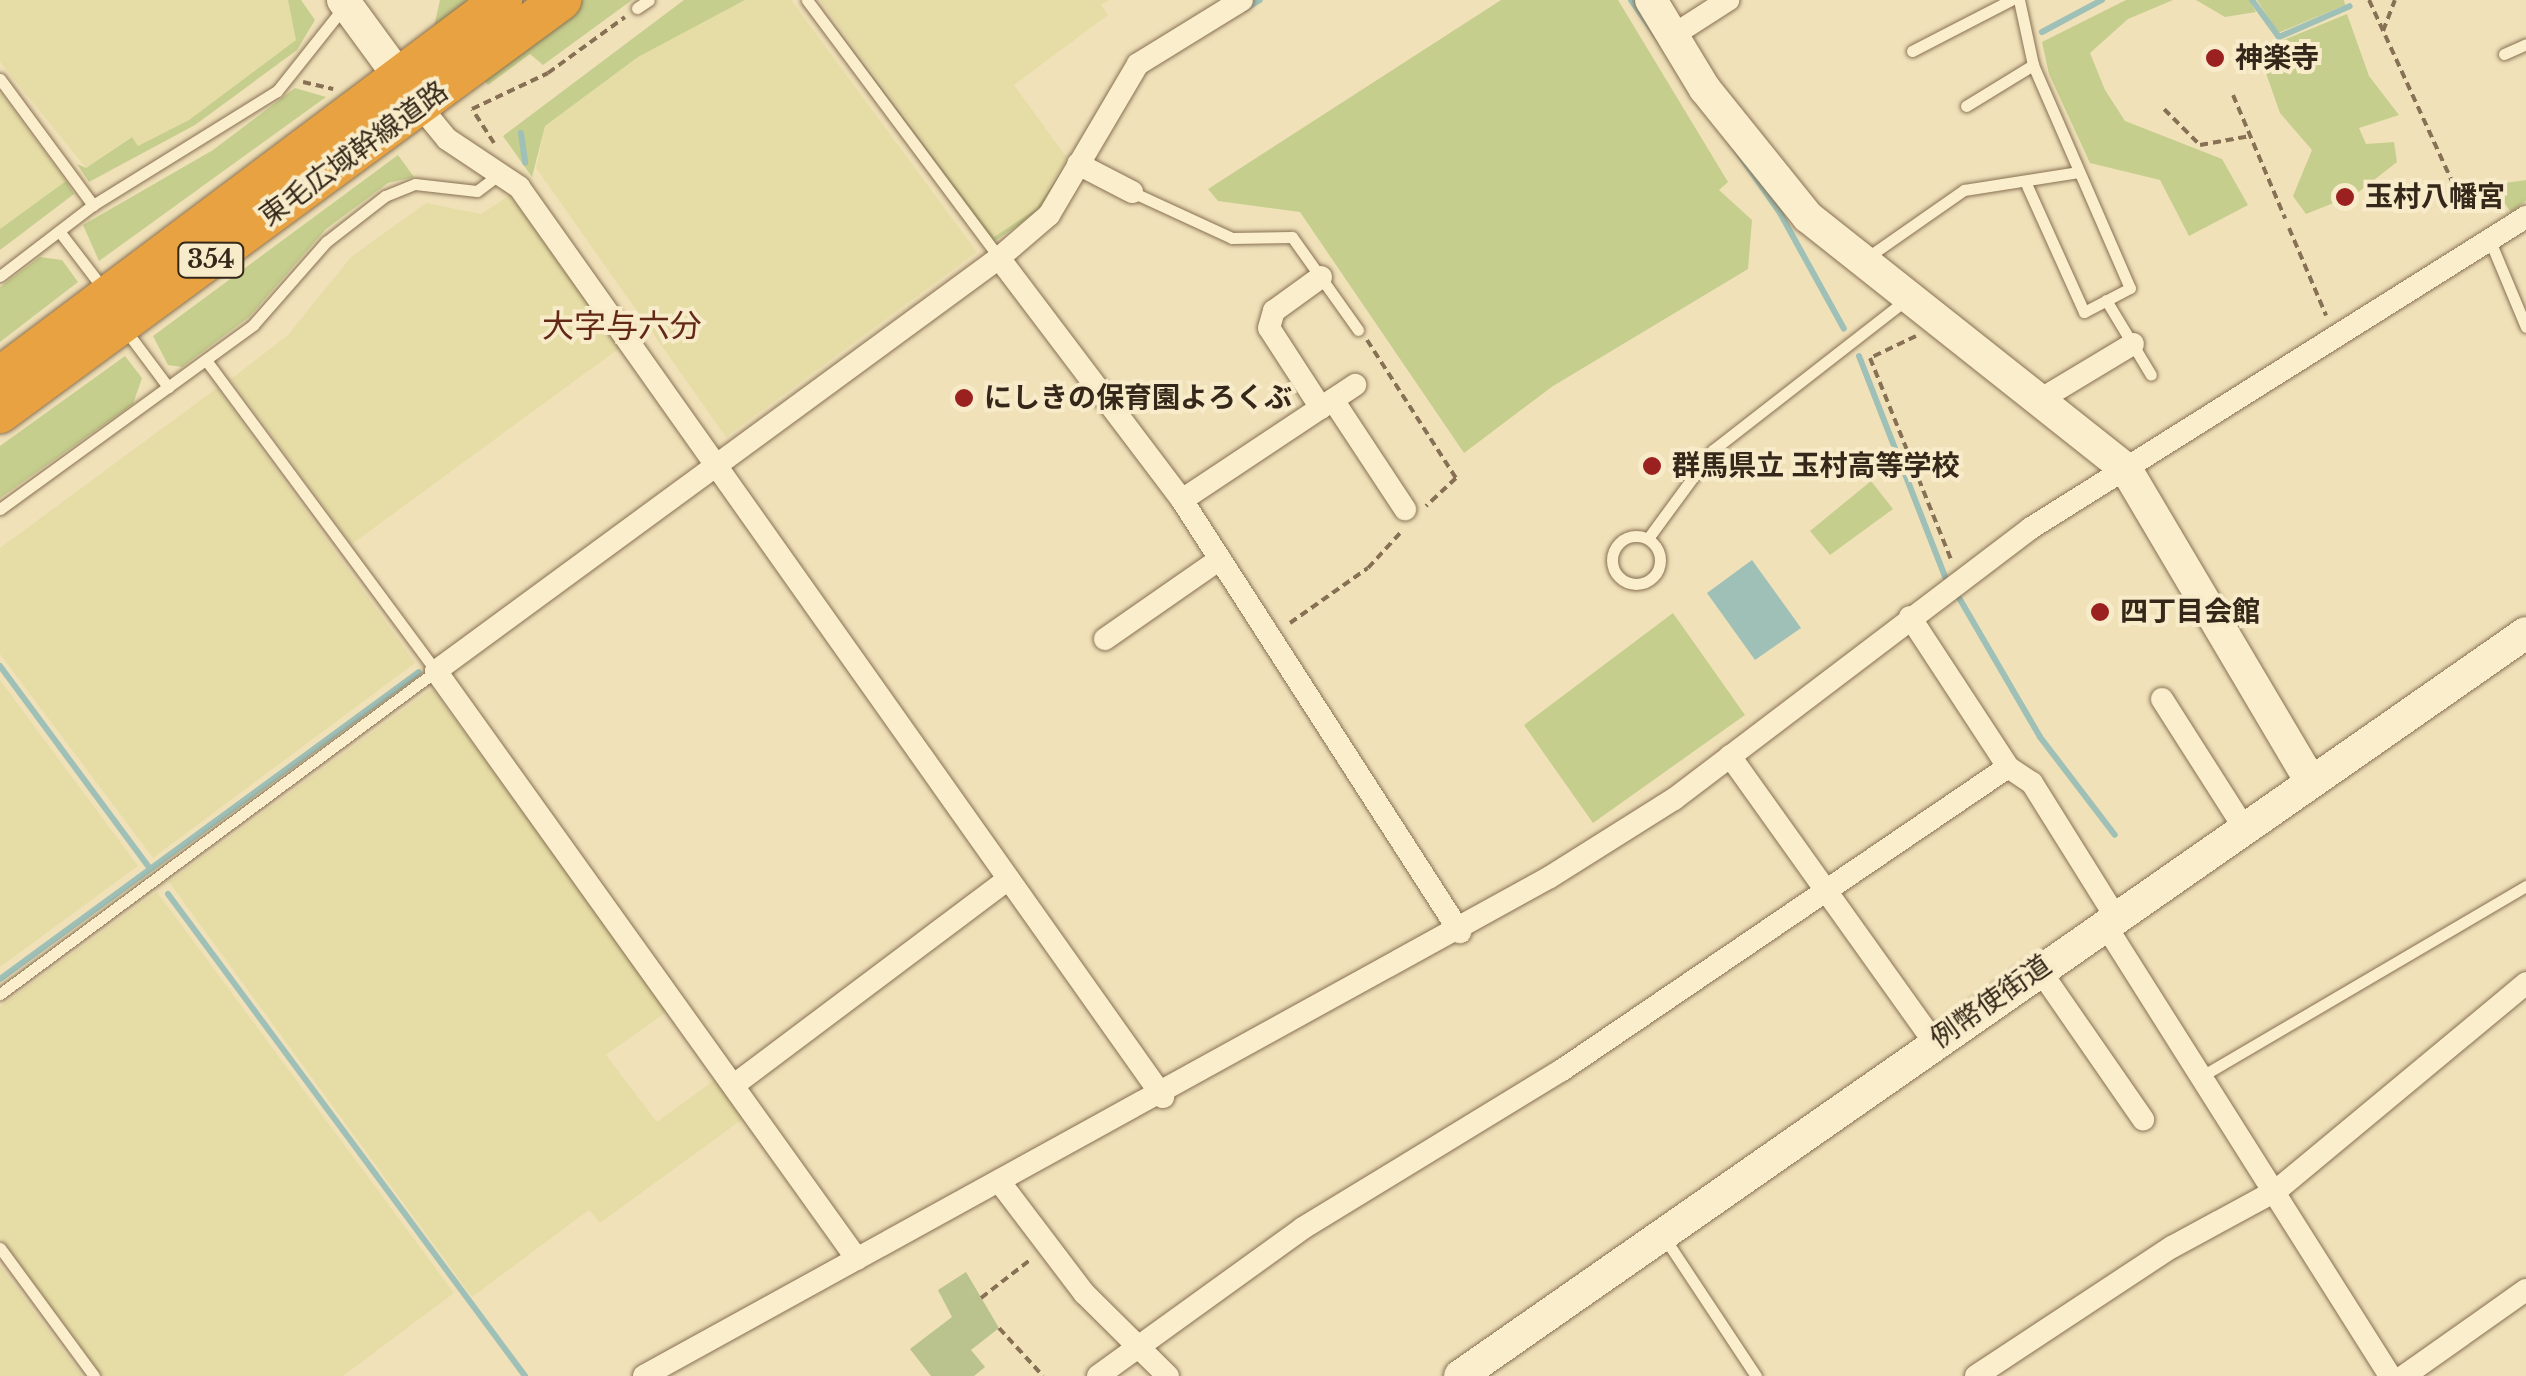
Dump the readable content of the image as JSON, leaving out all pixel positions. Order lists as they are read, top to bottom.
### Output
{
  "streets": {
    "highway": ["東毛広域幹線道路", "354"],
    "main road": ["例幣使街道"]
  },
  "districts": ["大字与六分"],
  "places": [
    "神楽寺",
    "玉村八幡宮",
    "にしきの保育園よろくぶ",
    "群馬県立 玉村高等学校",
    "四丁目会館"
  ]
}
